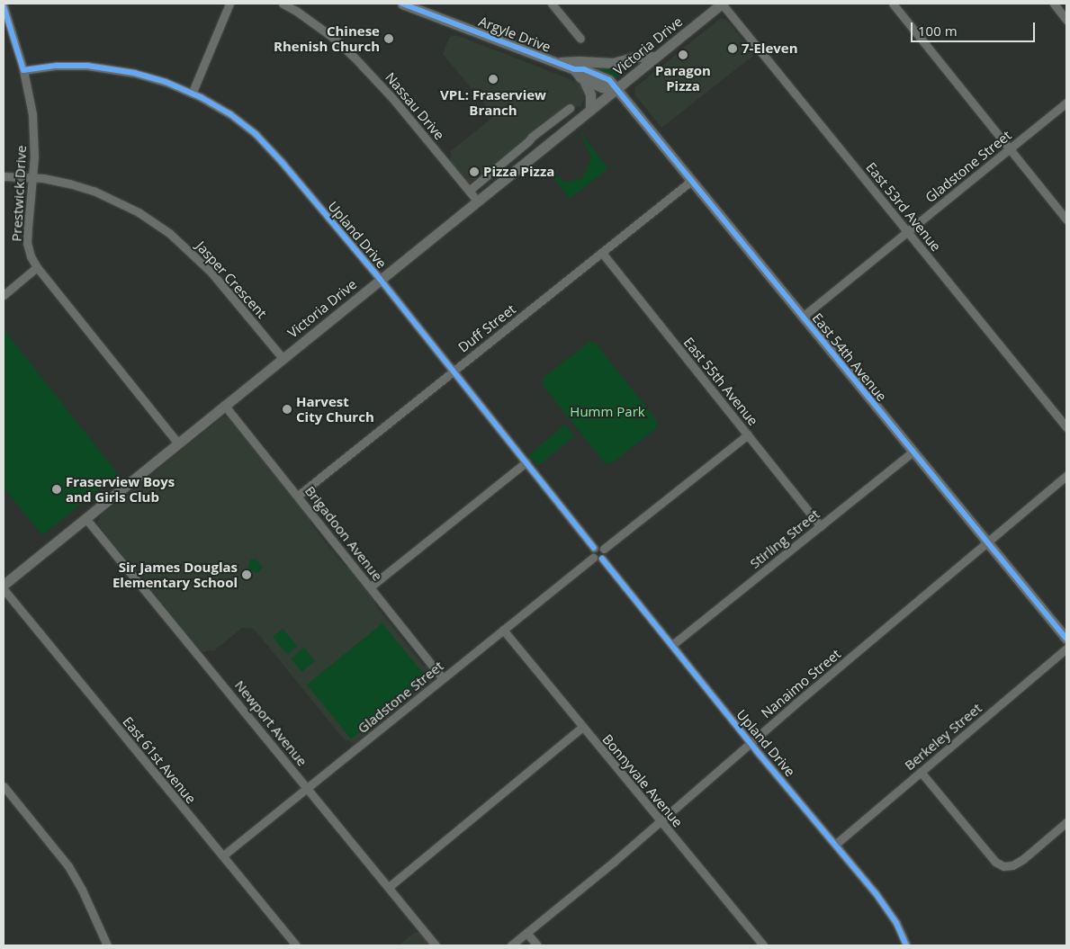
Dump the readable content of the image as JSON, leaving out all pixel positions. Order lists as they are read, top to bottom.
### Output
{
  "streets": {
    "street": [
      "Argyle Drive",
      "Victoria Drive",
      "Nassau Drive",
      "Gladstone Street",
      "Prestwick Drive",
      "East 53rd Avenue",
      "Upland Drive",
      "Jasper Crescent",
      "Duff Street",
      "East 54th Avenue",
      "East 55th Avenue",
      "Brigadoon Avenue",
      "Stirling Street",
      "Nanaimo Street",
      "Newport Avenue",
      "Berkeley Street",
      "East 61st Avenue",
      "Bonnyvale Avenue"
    ]
  },
  "crossings": [
    ["Argyle Drive", "Victoria Drive"],
    ["Argyle Drive", "East 54th Avenue"],
    ["Victoria Drive", "Nassau Drive"],
    ["Victoria Drive", "Prestwick Drive"],
    ["Victoria Drive", "East 53rd Avenue"],
    ["Victoria Drive", "Upland Drive"],
    ["Victoria Drive", "Jasper Crescent"],
    ["Victoria Drive", "East 54th Avenue"],
    ["Victoria Drive", "Brigadoon Avenue"],
    ["Victoria Drive", "Newport Avenue"],
    ["Gladstone Street", "East 53rd Avenue"],
    ["Gladstone Street", "Upland Drive"],
    ["Gladstone Street", "East 54th Avenue"],
    ["Gladstone Street", "Brigadoon Avenue"],
    ["Gladstone Street", "Newport Avenue"],
    ["Gladstone Street", "East 61st Avenue"],
    ["Gladstone Street", "Bonnyvale Avenue"],
    ["Prestwick Drive", "Upland Drive"],
    ["Prestwick Drive", "Jasper Crescent"],
    ["Upland Drive", "Duff Street"],
    ["Upland Drive", "Stirling Street"],
    ["Upland Drive", "Nanaimo Street"],
    ["Upland Drive", "Berkeley Street"],
    ["Duff Street", "East 54th Avenue"],
    ["Duff Street", "East 55th Avenue"],
    ["Duff Street", "Brigadoon Avenue"],
    ["East 54th Avenue", "Stirling Street"],
    ["East 54th Avenue", "Nanaimo Street"],
    ["East 55th Avenue", "Stirling Street"],
    ["Nanaimo Street", "Bonnyvale Avenue"]
  ],
  "parks": ["Humm Park"],
  "places": [
    "Chinese Rhenish Church",
    "7-Eleven",
    "Paragon Pizza",
    "VPL: Fraserview Branch",
    "Pizza Pizza",
    "Harvest City Church",
    "Fraserview Boys and Girls Club",
    "Sir James Douglas Elementary School"
  ],
  "scale_bar": "100 m"
}
